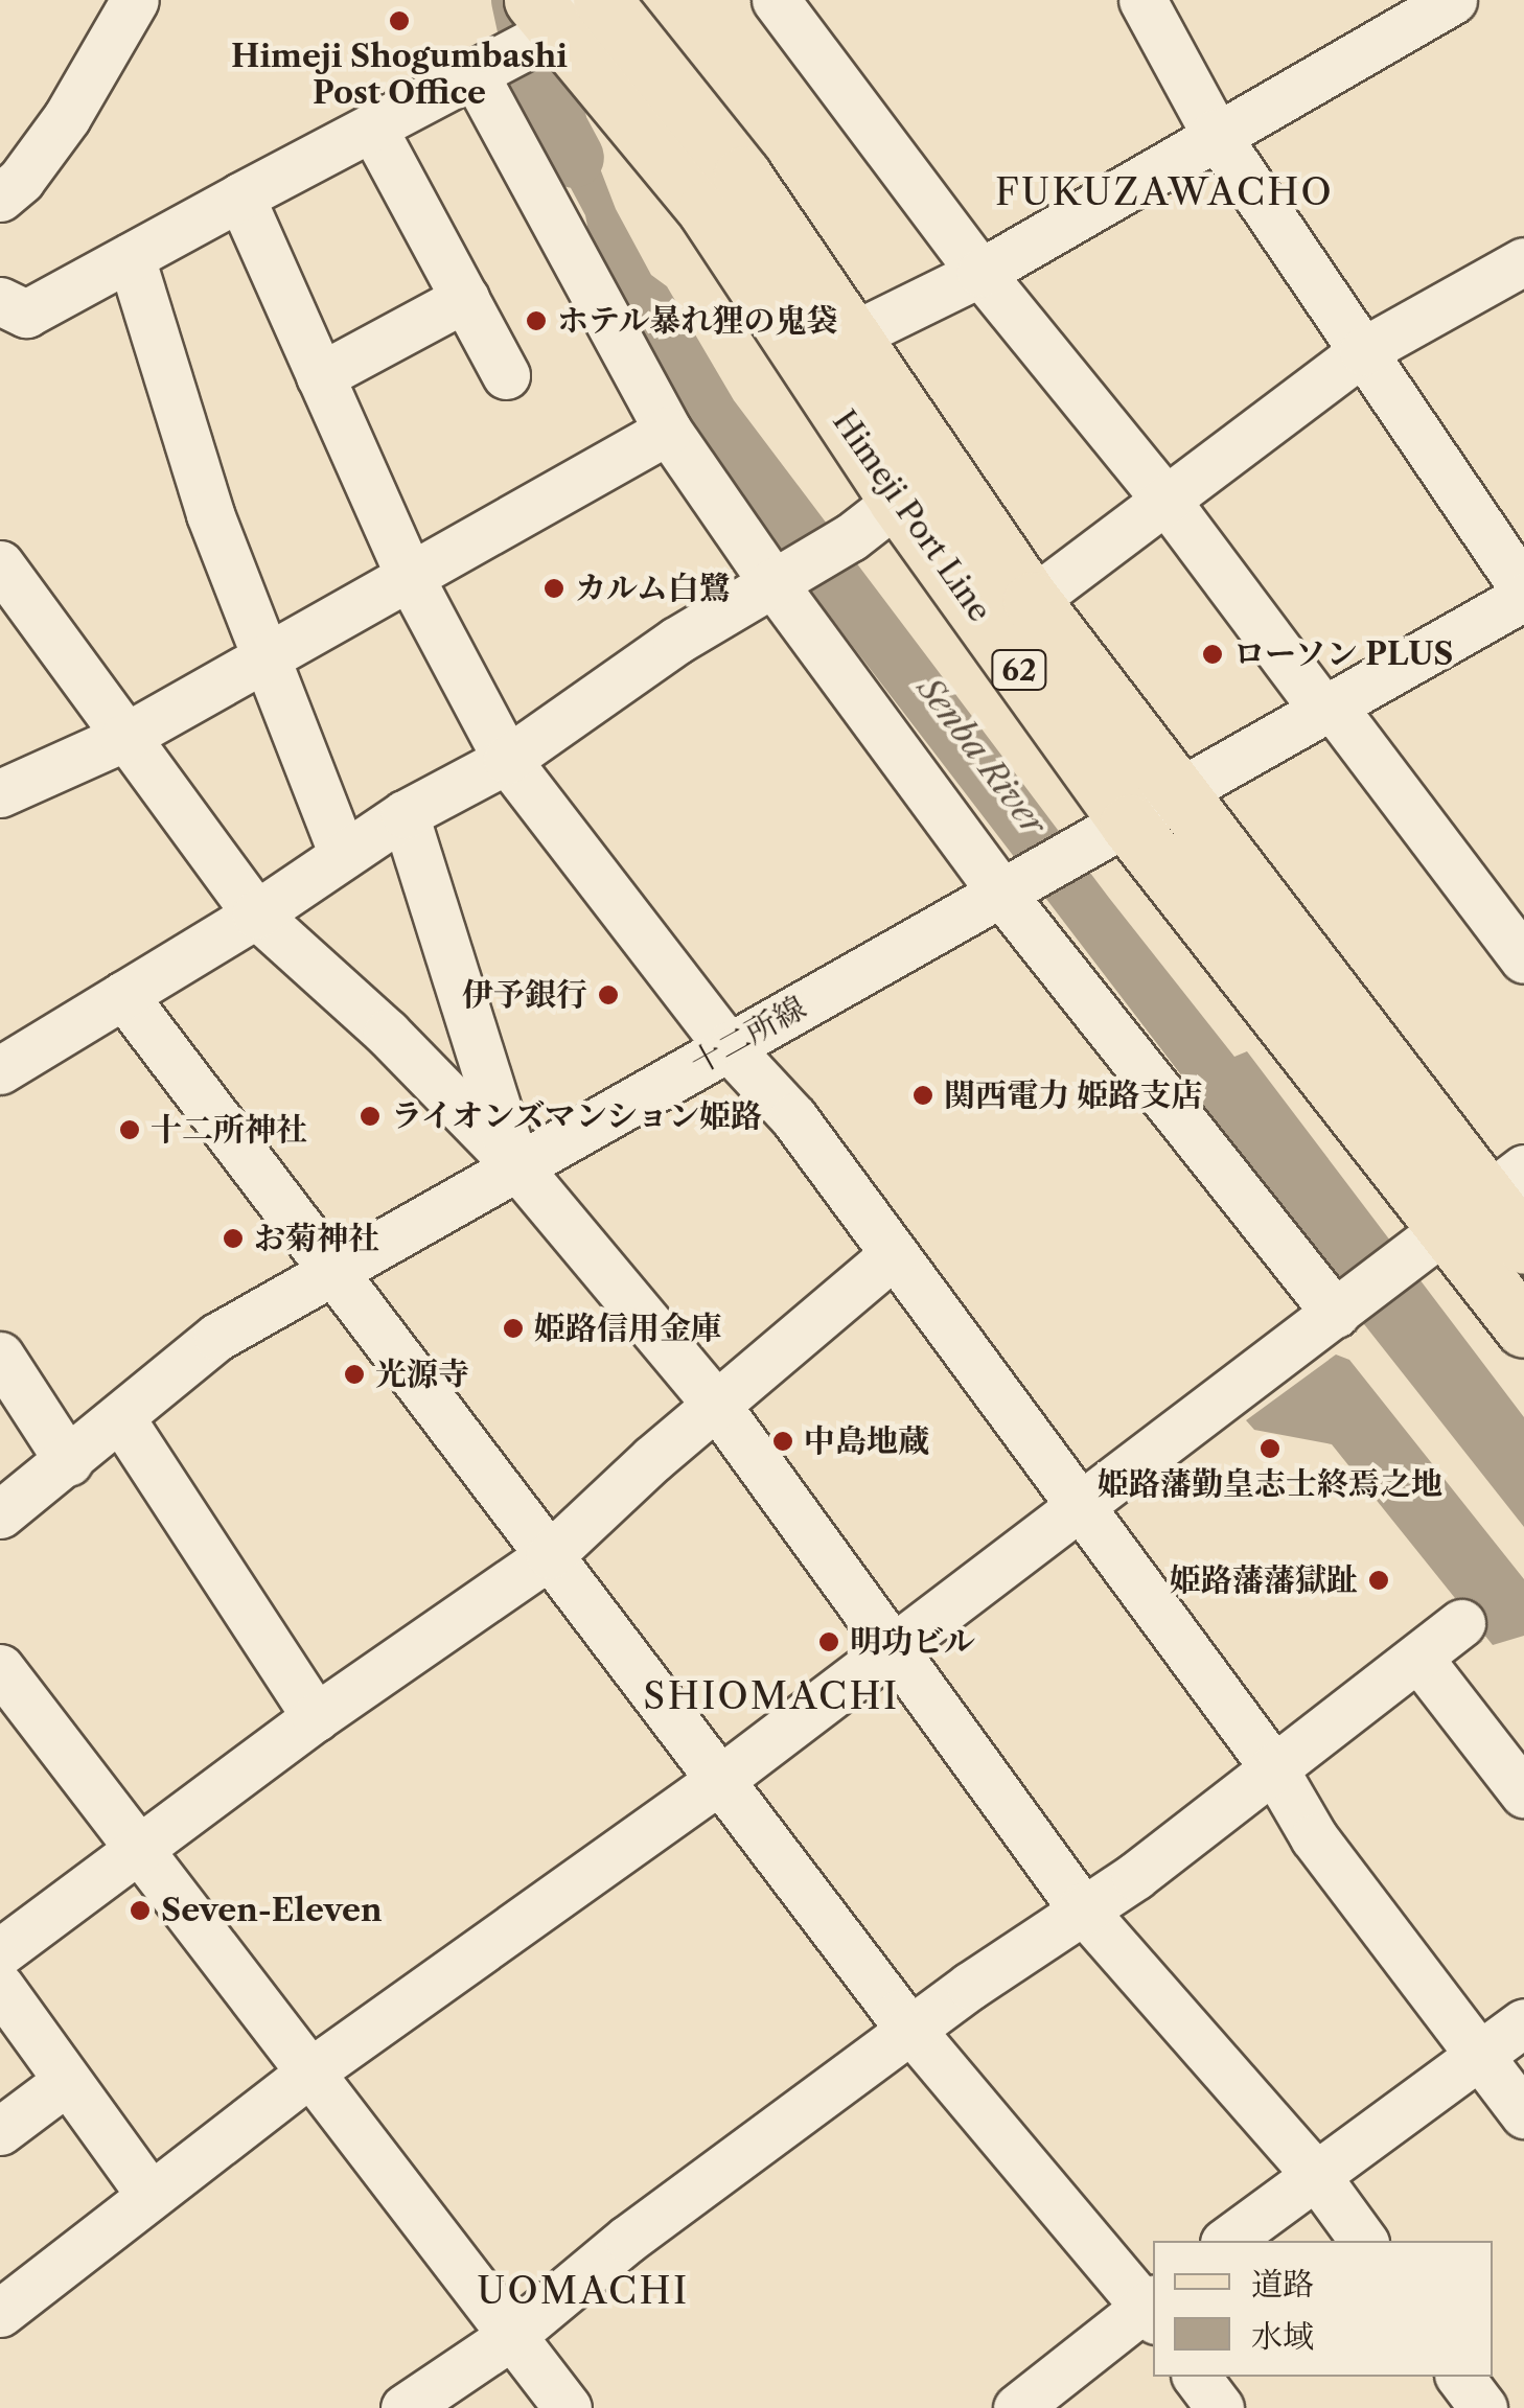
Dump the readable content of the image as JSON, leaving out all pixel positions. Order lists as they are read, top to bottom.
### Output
{
  "streets": {
    "main road": ["Himeji Port Line", "62"],
    "street": ["十二所線"]
  },
  "crossings": [
    ["Himeji Port Line", "十二所線"]
  ],
  "districts": ["FUKUZAWACHO", "SHIOMACHI", "UOMACHI"],
  "water": ["Senba River"],
  "places": [
    "Himeji Shogumbashi Post Office",
    "ホテル暴れ狸の鬼袋",
    "カルム白鷺",
    "ローソン PLUS",
    "伊予銀行",
    "関西電力 姫路支店",
    "ライオンズマンション姫路",
    "十二所神社",
    "お菊神社",
    "姫路信用金庫",
    "光源寺",
    "中島地蔵",
    "姫路藩勤皇志士終焉之地",
    "姫路藩藩獄趾",
    "明功ビル",
    "Seven-Eleven"
  ],
  "legend": ["道路", "水域"]
}
